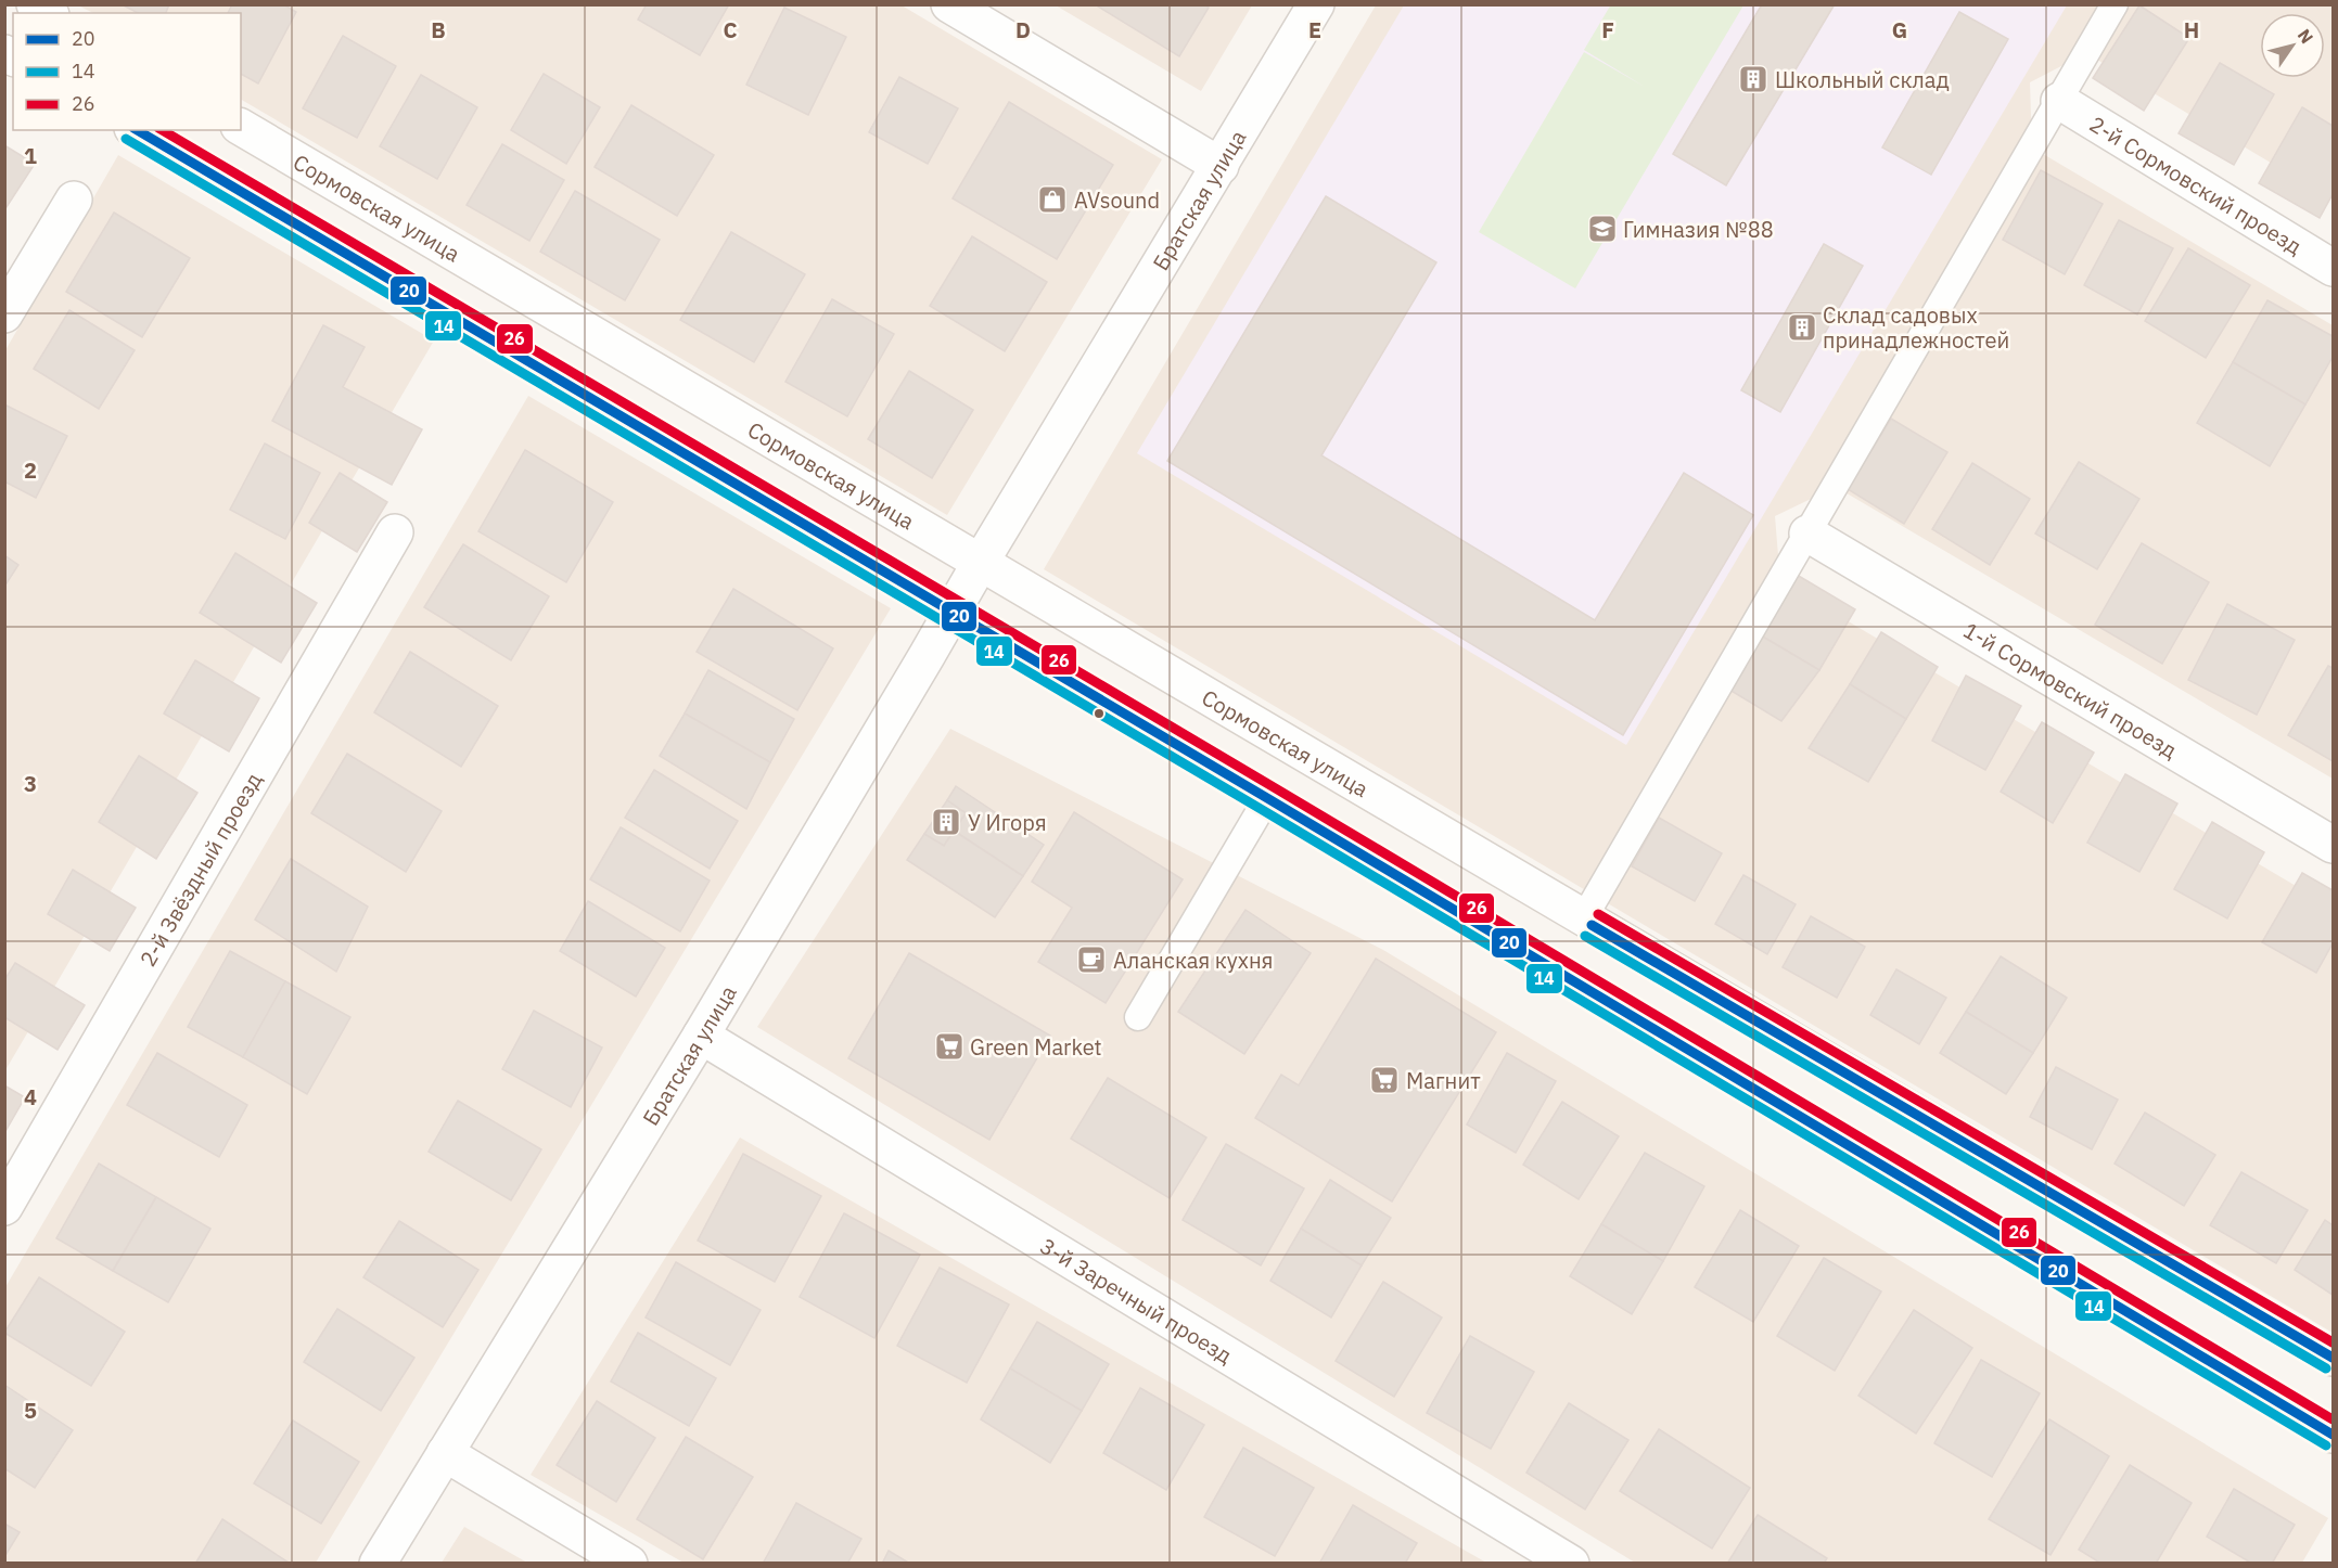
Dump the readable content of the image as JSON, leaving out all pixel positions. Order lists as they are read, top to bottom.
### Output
{
  "streets": {
    "street": [
      "2-й Сормовский проезд",
      "Братская улица",
      "Сормовская улица",
      "1-й Сормовский проезд",
      "2-й Звёздный проезд",
      "3-й Заречный проезд"
    ]
  },
  "crossings": [
    ["Братская улица", "Сормовская улица"],
    ["Братская улица", "3-й Заречный проезд"]
  ],
  "places": {
    "building": ["Школьный склад", "Склад садовых принадлежностей", "У Игоря"],
    "shop": ["AVsound"],
    "school or university": ["Гимназия №88"],
    "cafe": ["Аланская кухня"],
    "supermarket": ["Green Market", "Магнит"]
  },
  "lines": ["transit line 20", "transit line 26", "transit line 14"],
  "legend": ["20", "14", "26"],
  "north": "top right",
  "grid": {
    "columns": [
      "B",
      "C",
      "D",
      "E",
      "F",
      "G",
      "H"
    ],
    "rows": [
      "1",
      "2",
      "3",
      "4",
      "5"
    ]
  }
}
